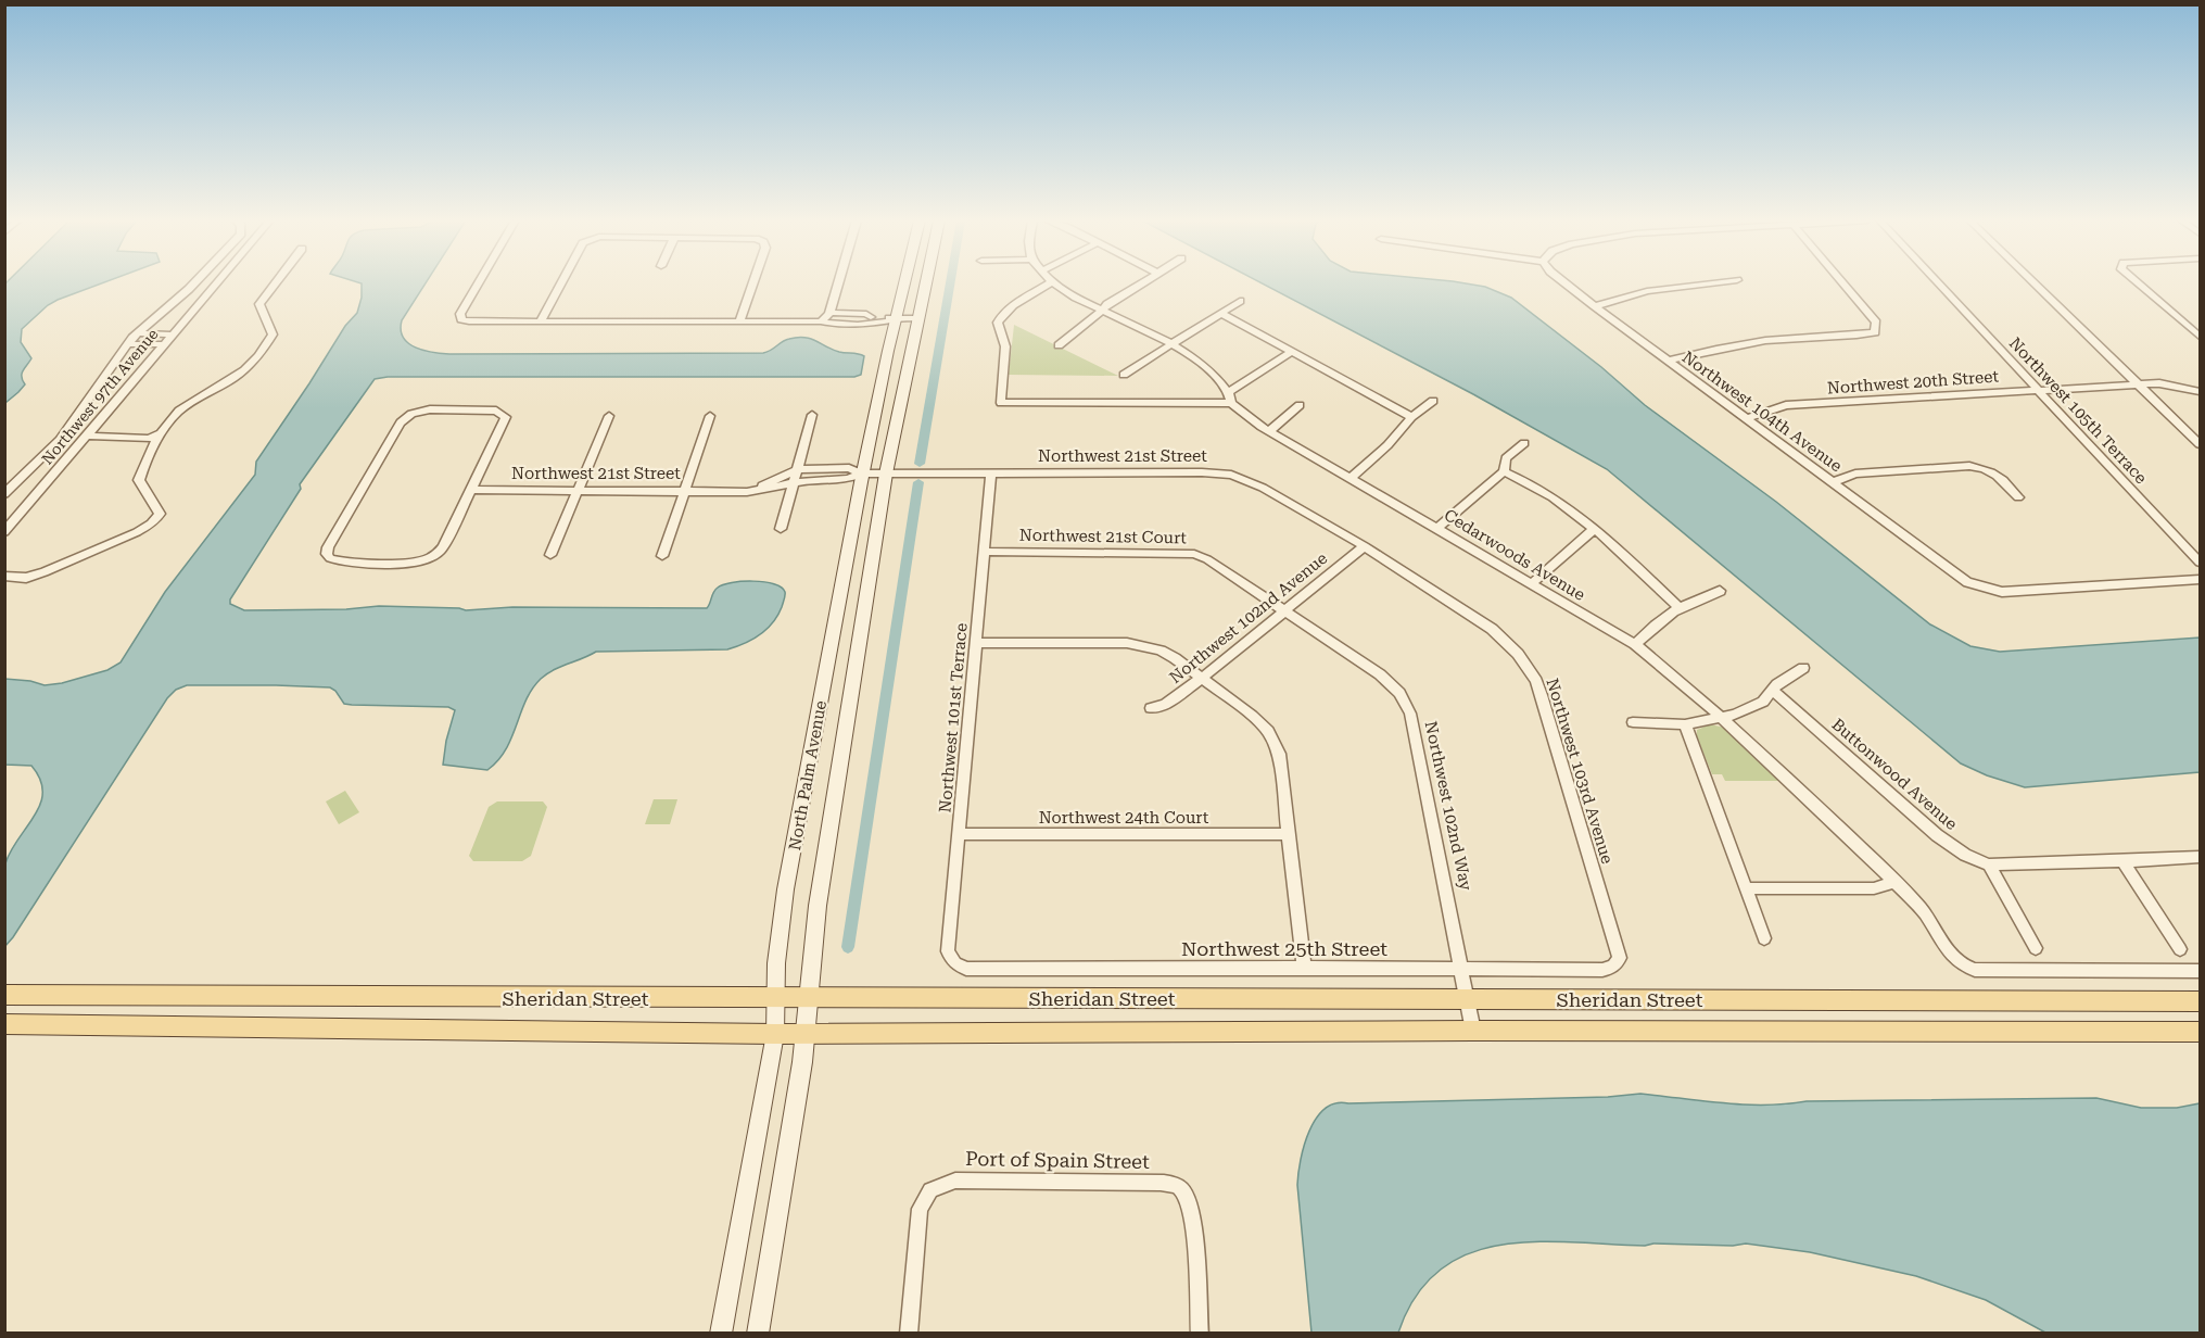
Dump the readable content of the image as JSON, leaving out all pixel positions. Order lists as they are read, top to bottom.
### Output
{
  "streets": {
    "main road": ["North Palm Avenue", "Sheridan Street"],
    "street": [
      "Northwest 20th Street",
      "Northwest 97th Avenue",
      "Northwest 105th Terrace",
      "Northwest 104th Avenue",
      "Northwest 21st Street",
      "Northwest 21st Court",
      "Cedarwoods Avenue",
      "Northwest 102nd Avenue",
      "Northwest 101st Terrace",
      "Northwest 103rd Avenue",
      "Buttonwood Avenue",
      "Northwest 102nd Way",
      "Northwest 24th Court",
      "Northwest 25th Street",
      "Port of Spain Street"
    ]
  },
  "crossings": [
    ["Northwest 20th Street", "Northwest 105th Terrace"],
    ["Northwest 20th Street", "Northwest 104th Avenue"],
    ["Northwest 21st Street", "Northwest 102nd Avenue"],
    ["Northwest 21st Street", "Northwest 101st Terrace"],
    ["Northwest 21st Street", "Northwest 103rd Avenue"],
    ["Northwest 21st Street", "North Palm Avenue"],
    ["Northwest 21st Court", "Northwest 102nd Avenue"],
    ["Northwest 21st Court", "Northwest 101st Terrace"],
    ["Northwest 21st Court", "Northwest 102nd Way"],
    ["Northwest 102nd Avenue", "Northwest 103rd Avenue"],
    ["Northwest 102nd Avenue", "Northwest 102nd Way"],
    ["Northwest 101st Terrace", "Northwest 24th Court"],
    ["Northwest 101st Terrace", "Northwest 25th Street"],
    ["Northwest 103rd Avenue", "Northwest 25th Street"],
    ["North Palm Avenue", "Sheridan Street"],
    ["Northwest 102nd Way", "Northwest 25th Street"],
    ["Northwest 102nd Way", "Sheridan Street"]
  ]
}
